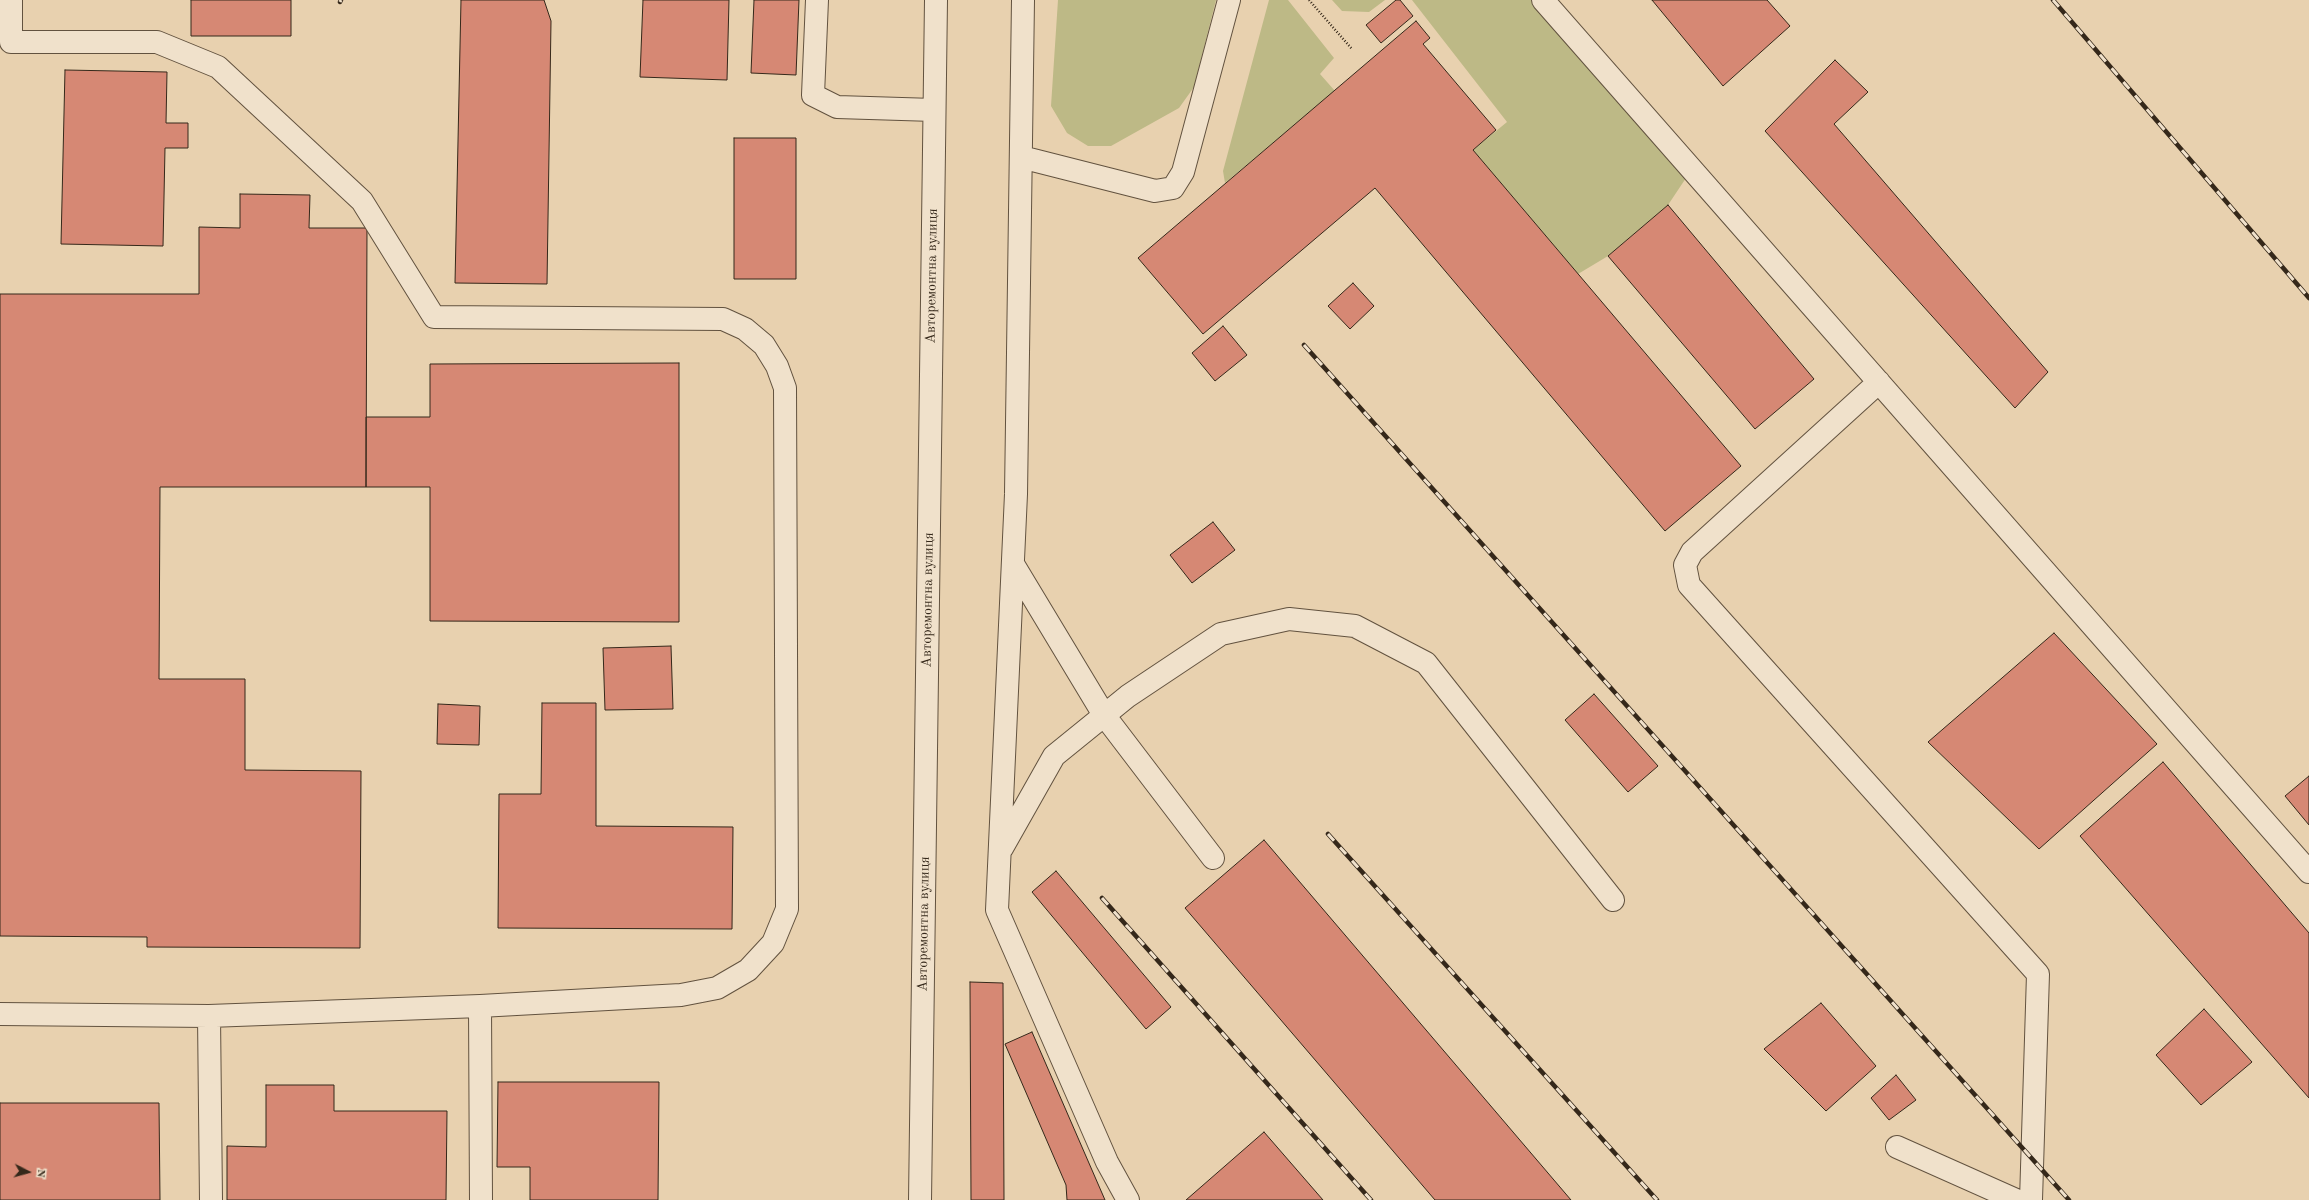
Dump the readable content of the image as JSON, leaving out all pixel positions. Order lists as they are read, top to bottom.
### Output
{
  "streets": {
    "street": ["Авторемонтна вулиця"]
  },
  "north": "right"
}
